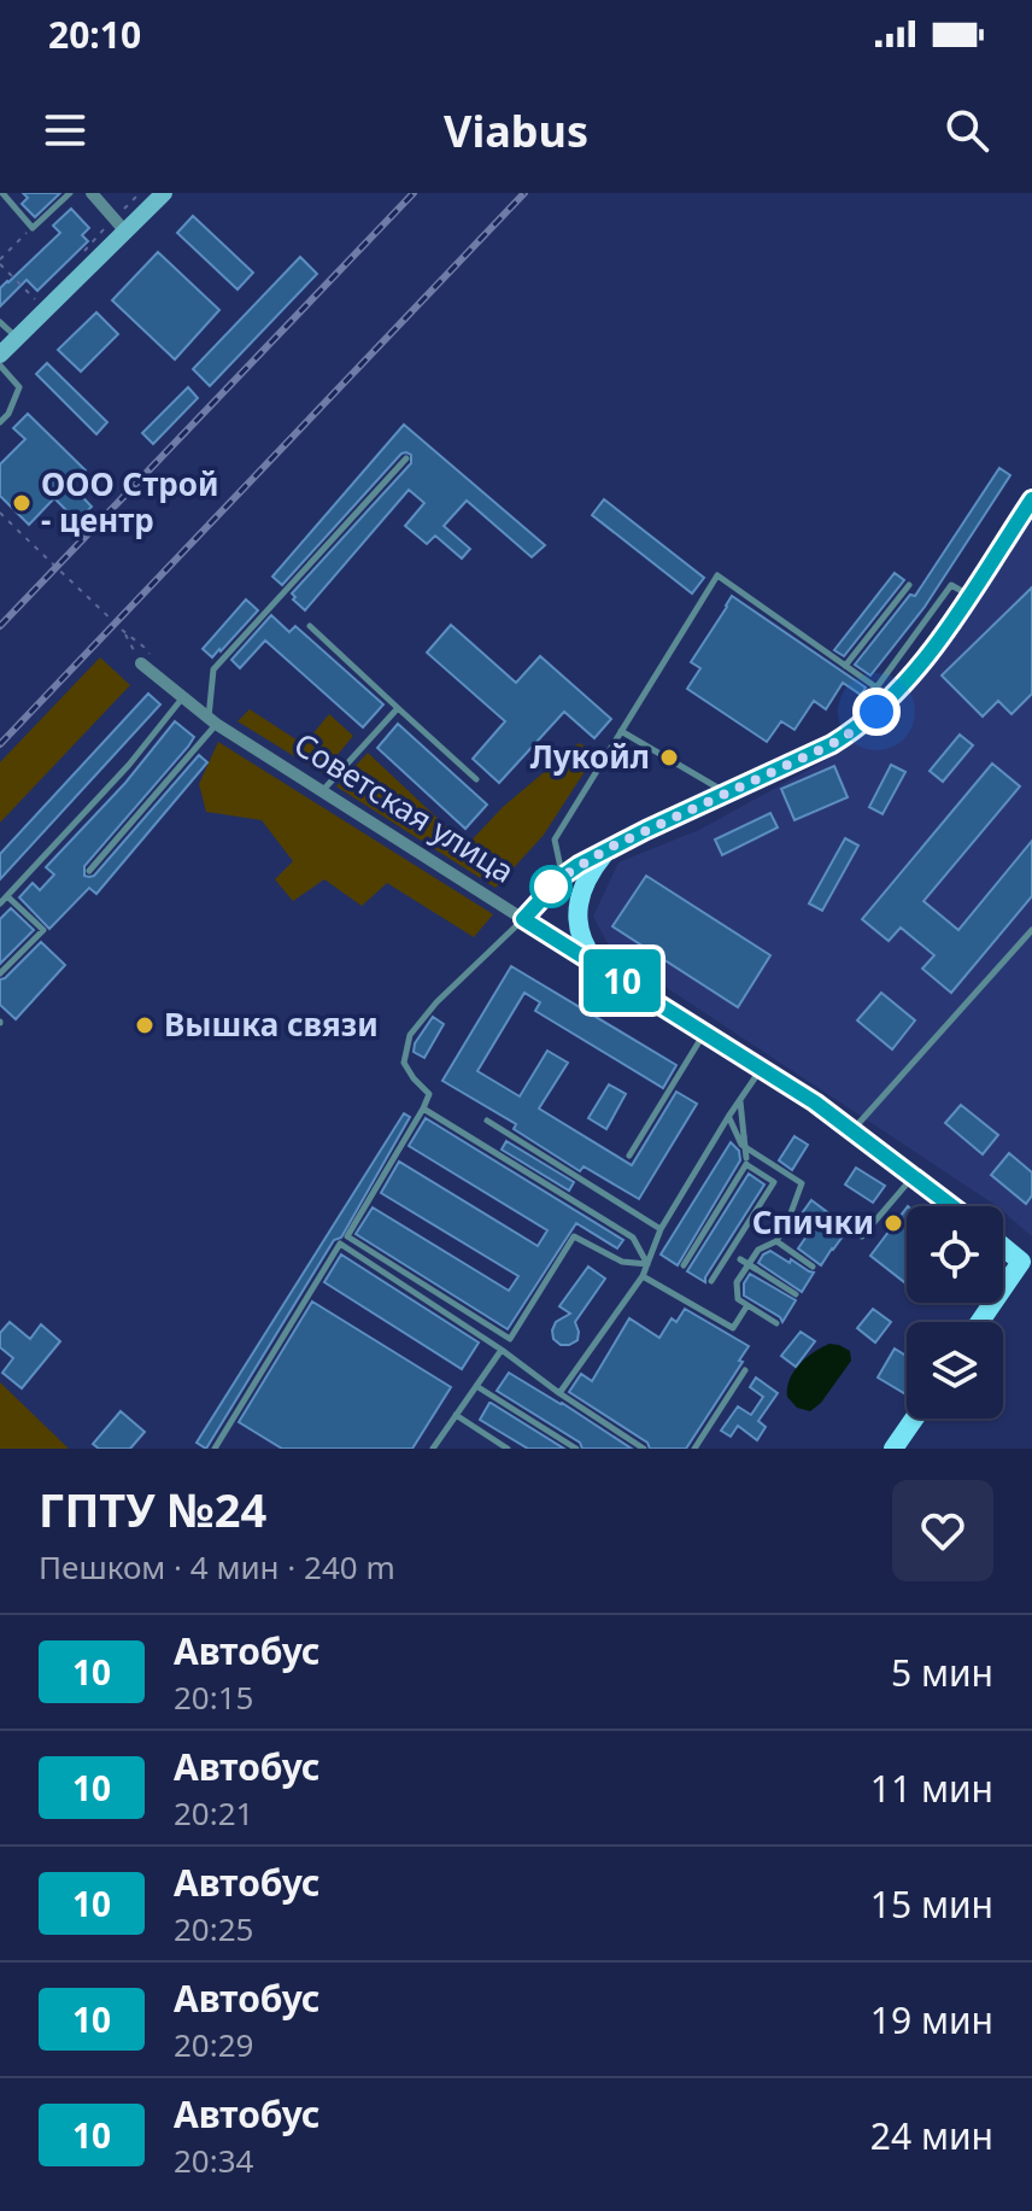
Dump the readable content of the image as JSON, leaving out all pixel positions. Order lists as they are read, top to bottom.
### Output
{
  "streets": {
    "main road": ["Советская улица"]
  },
  "places": [
    "ООО Строй - центр",
    "Лукойл",
    "Вышка связи",
    "Спички"
  ],
  "lines": ["bus line 10"],
  "page": {
    "status": "20:10",
    "header": "Viabus",
    "on_map": "10",
    "heading": ["ГПТУ №24", "Пешком · 4 мин · 240 m"],
    "list": [
      {
        "mark": "10",
        "name": "Автобус",
        "note": "20:15",
        "value": "5 мин"
      },
      {
        "mark": "10",
        "name": "Автобус",
        "note": "20:21",
        "value": "11 мин"
      },
      {
        "mark": "10",
        "name": "Автобус",
        "note": "20:25",
        "value": "15 мин"
      },
      {
        "mark": "10",
        "name": "Автобус",
        "note": "20:29",
        "value": "19 мин"
      },
      {
        "mark": "10",
        "name": "Автобус",
        "note": "20:34",
        "value": "24 мин"
      }
    ]
  }
}
